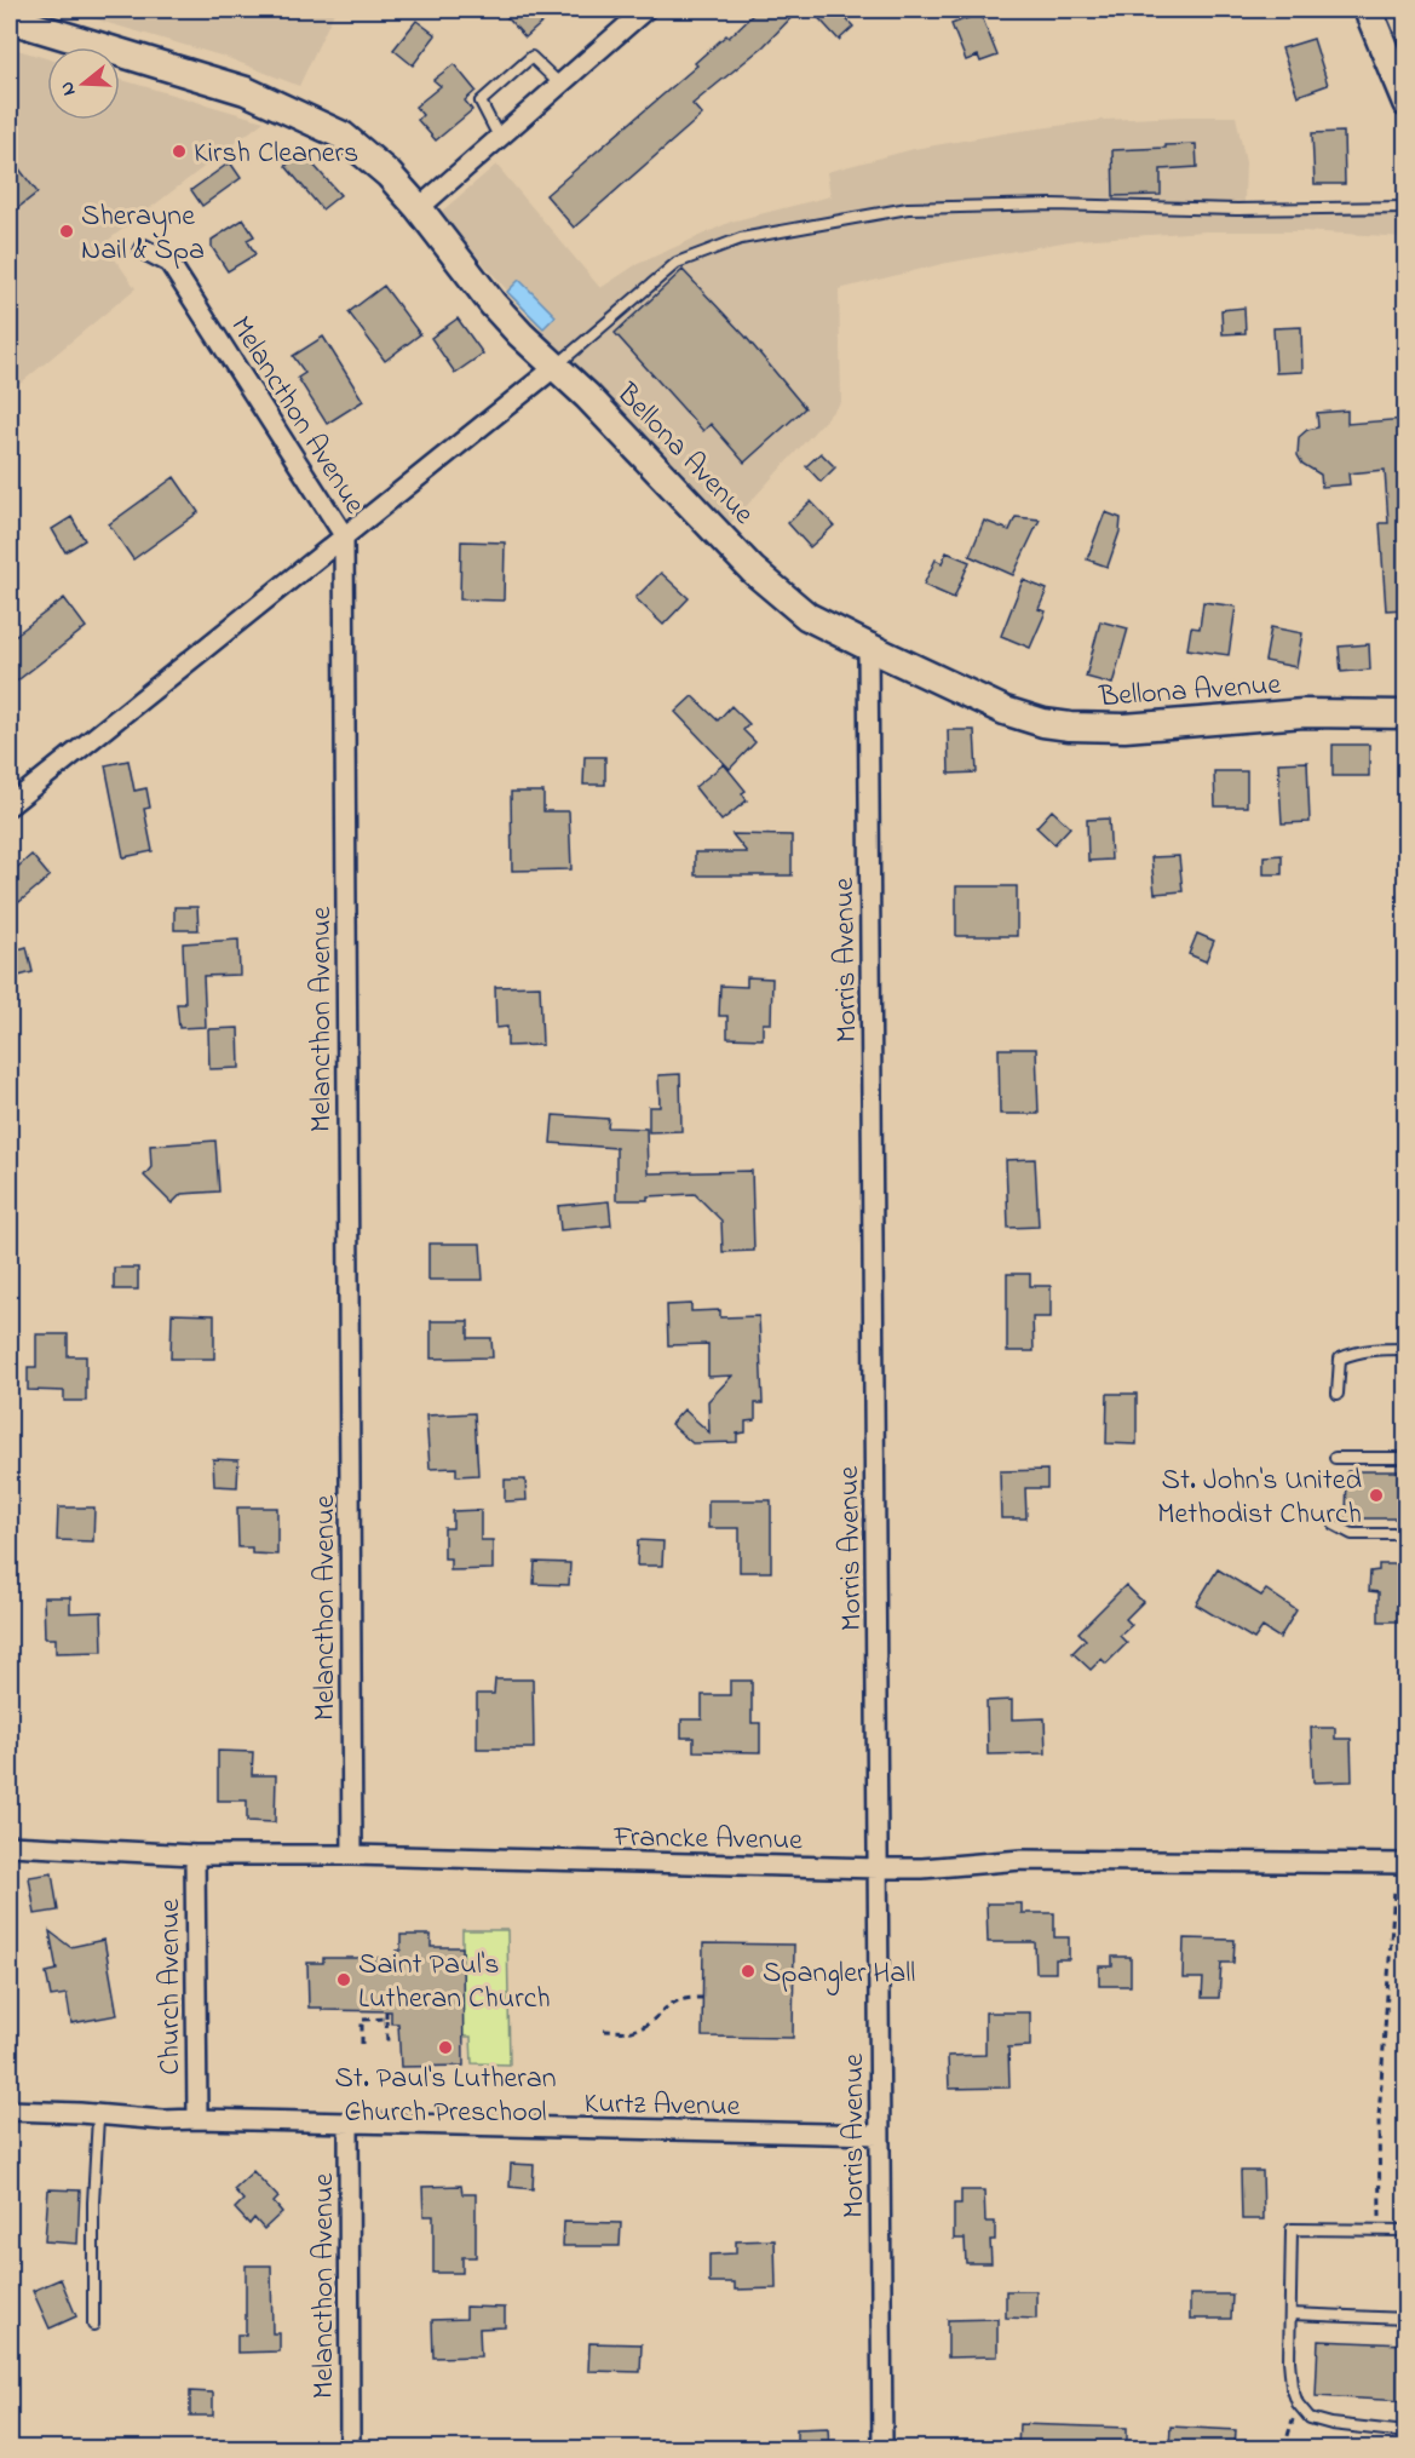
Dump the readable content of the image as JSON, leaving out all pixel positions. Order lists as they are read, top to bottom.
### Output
{
  "streets": {
    "street": [
      "Melancthon Avenue",
      "Bellona Avenue",
      "Morris Avenue",
      "Francke Avenue",
      "Church Avenue",
      "Kurtz Avenue"
    ]
  },
  "crossings": [
    ["Melancthon Avenue", "Francke Avenue"],
    ["Melancthon Avenue", "Kurtz Avenue"],
    ["Bellona Avenue", "Morris Avenue"],
    ["Morris Avenue", "Francke Avenue"],
    ["Morris Avenue", "Kurtz Avenue"],
    ["Francke Avenue", "Church Avenue"],
    ["Church Avenue", "Kurtz Avenue"]
  ],
  "places": [
    "Kirsh Cleaners",
    "Sherayne Nail & Spa",
    "St. John's United Methodist Church",
    "Spangler Hall",
    "Saint Paul's Lutheran Church",
    "St. Paul's Lutheran Church Preschool"
  ],
  "north": "left"
}
